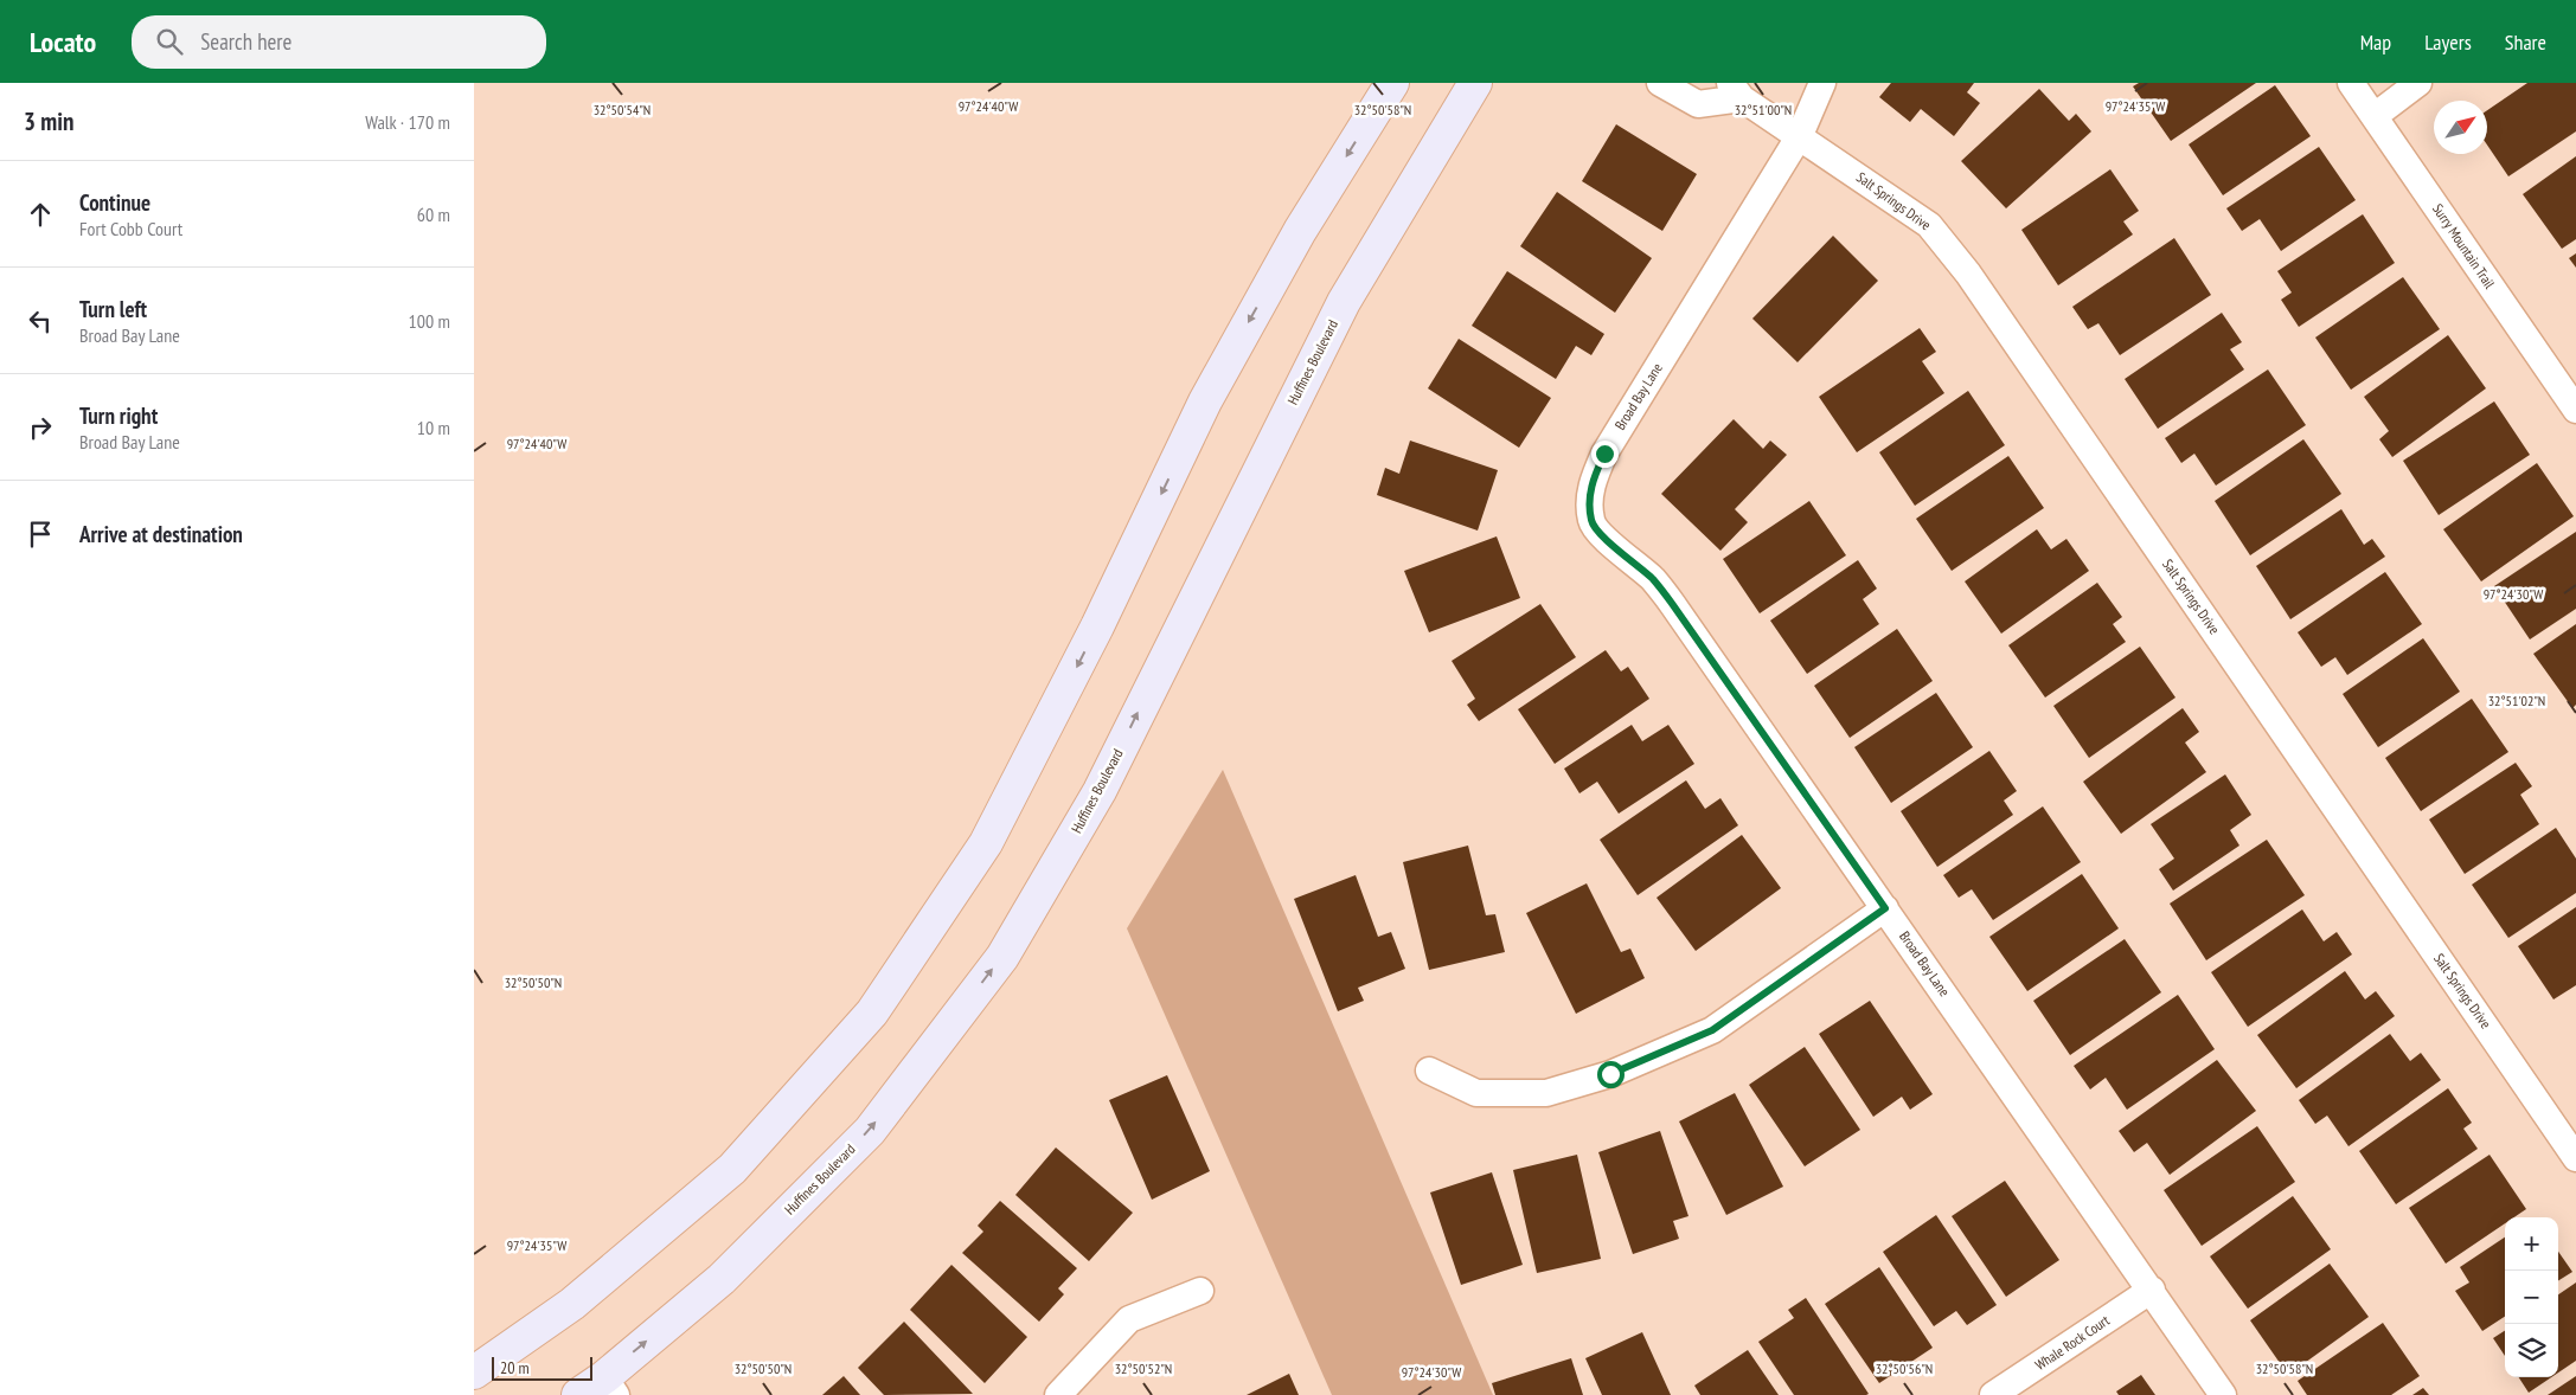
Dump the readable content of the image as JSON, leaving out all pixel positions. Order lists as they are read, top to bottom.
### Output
{
  "streets": {
    "main road": ["Huffines Boulevard"],
    "street": [
      "Salt Springs Drive",
      "Surry Mountain Trail",
      "Broad Bay Lane",
      "Whale Rock Court"
    ]
  },
  "crossings": [
    ["Salt Springs Drive", "Broad Bay Lane"],
    ["Broad Bay Lane", "Whale Rock Court"]
  ],
  "scale_bar": "20 m",
  "north": "top right",
  "page": {
    "header": "Locato",
    "search": "Search here",
    "nav": ["Map", "Layers", "Share"],
    "heading": ["3 min", "Walk · 170 m"],
    "list": [
      ["Continue", "Fort Cobb Court", "60 m"],
      ["Turn left", "Broad Bay Lane", "100 m"],
      ["Turn right", "Broad Bay Lane", "10 m"],
      "Arrive at destination"
    ],
    "map_buttons": ["+", "−"],
    "scale": "20 m"
  },
  "coordinates": [
    "97°24'40\"W",
    "97°24'35\"W",
    "32°50'54\"N",
    "32°50'58\"N",
    "32°51'00\"N",
    "97°24'30\"W",
    "32°51'02\"N",
    "32°50'50\"N",
    "32°50'52\"N",
    "32°50'56\"N"
  ]
}
